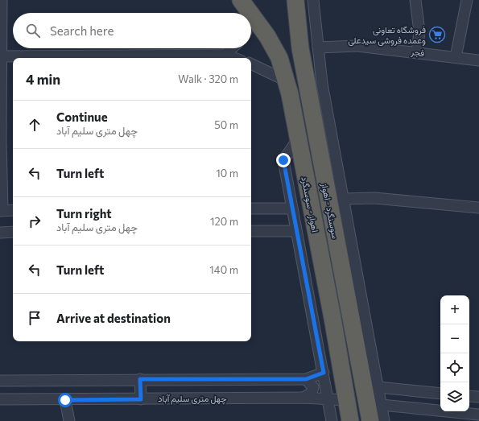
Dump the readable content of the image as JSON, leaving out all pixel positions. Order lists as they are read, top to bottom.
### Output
{
  "streets": {
    "highway": ["اهواز - سوسنگرد", "سوسنگرد - اهواز"],
    "street": ["فجر", "چهل متری سلیم آباد"]
  },
  "crossings": [
    ["اهواز - سوسنگرد", "چهل متری سلیم آباد"]
  ],
  "places": {
    "supermarket": ["فروشگاه تعاونی وعمده فروشی سیدعلی"]
  },
  "page": {
    "search": "Search here",
    "heading": ["4 min", "Walk · 320 m"],
    "list": [
      ["Continue", "چهل متری سلیم آباد", "50 m"],
      ["Turn left", "10 m"],
      ["Turn right", "چهل متری سلیم آباد", "120 m"],
      ["Turn left", "140 m"],
      "Arrive at destination"
    ],
    "map_buttons": ["+", "−"]
  }
}
